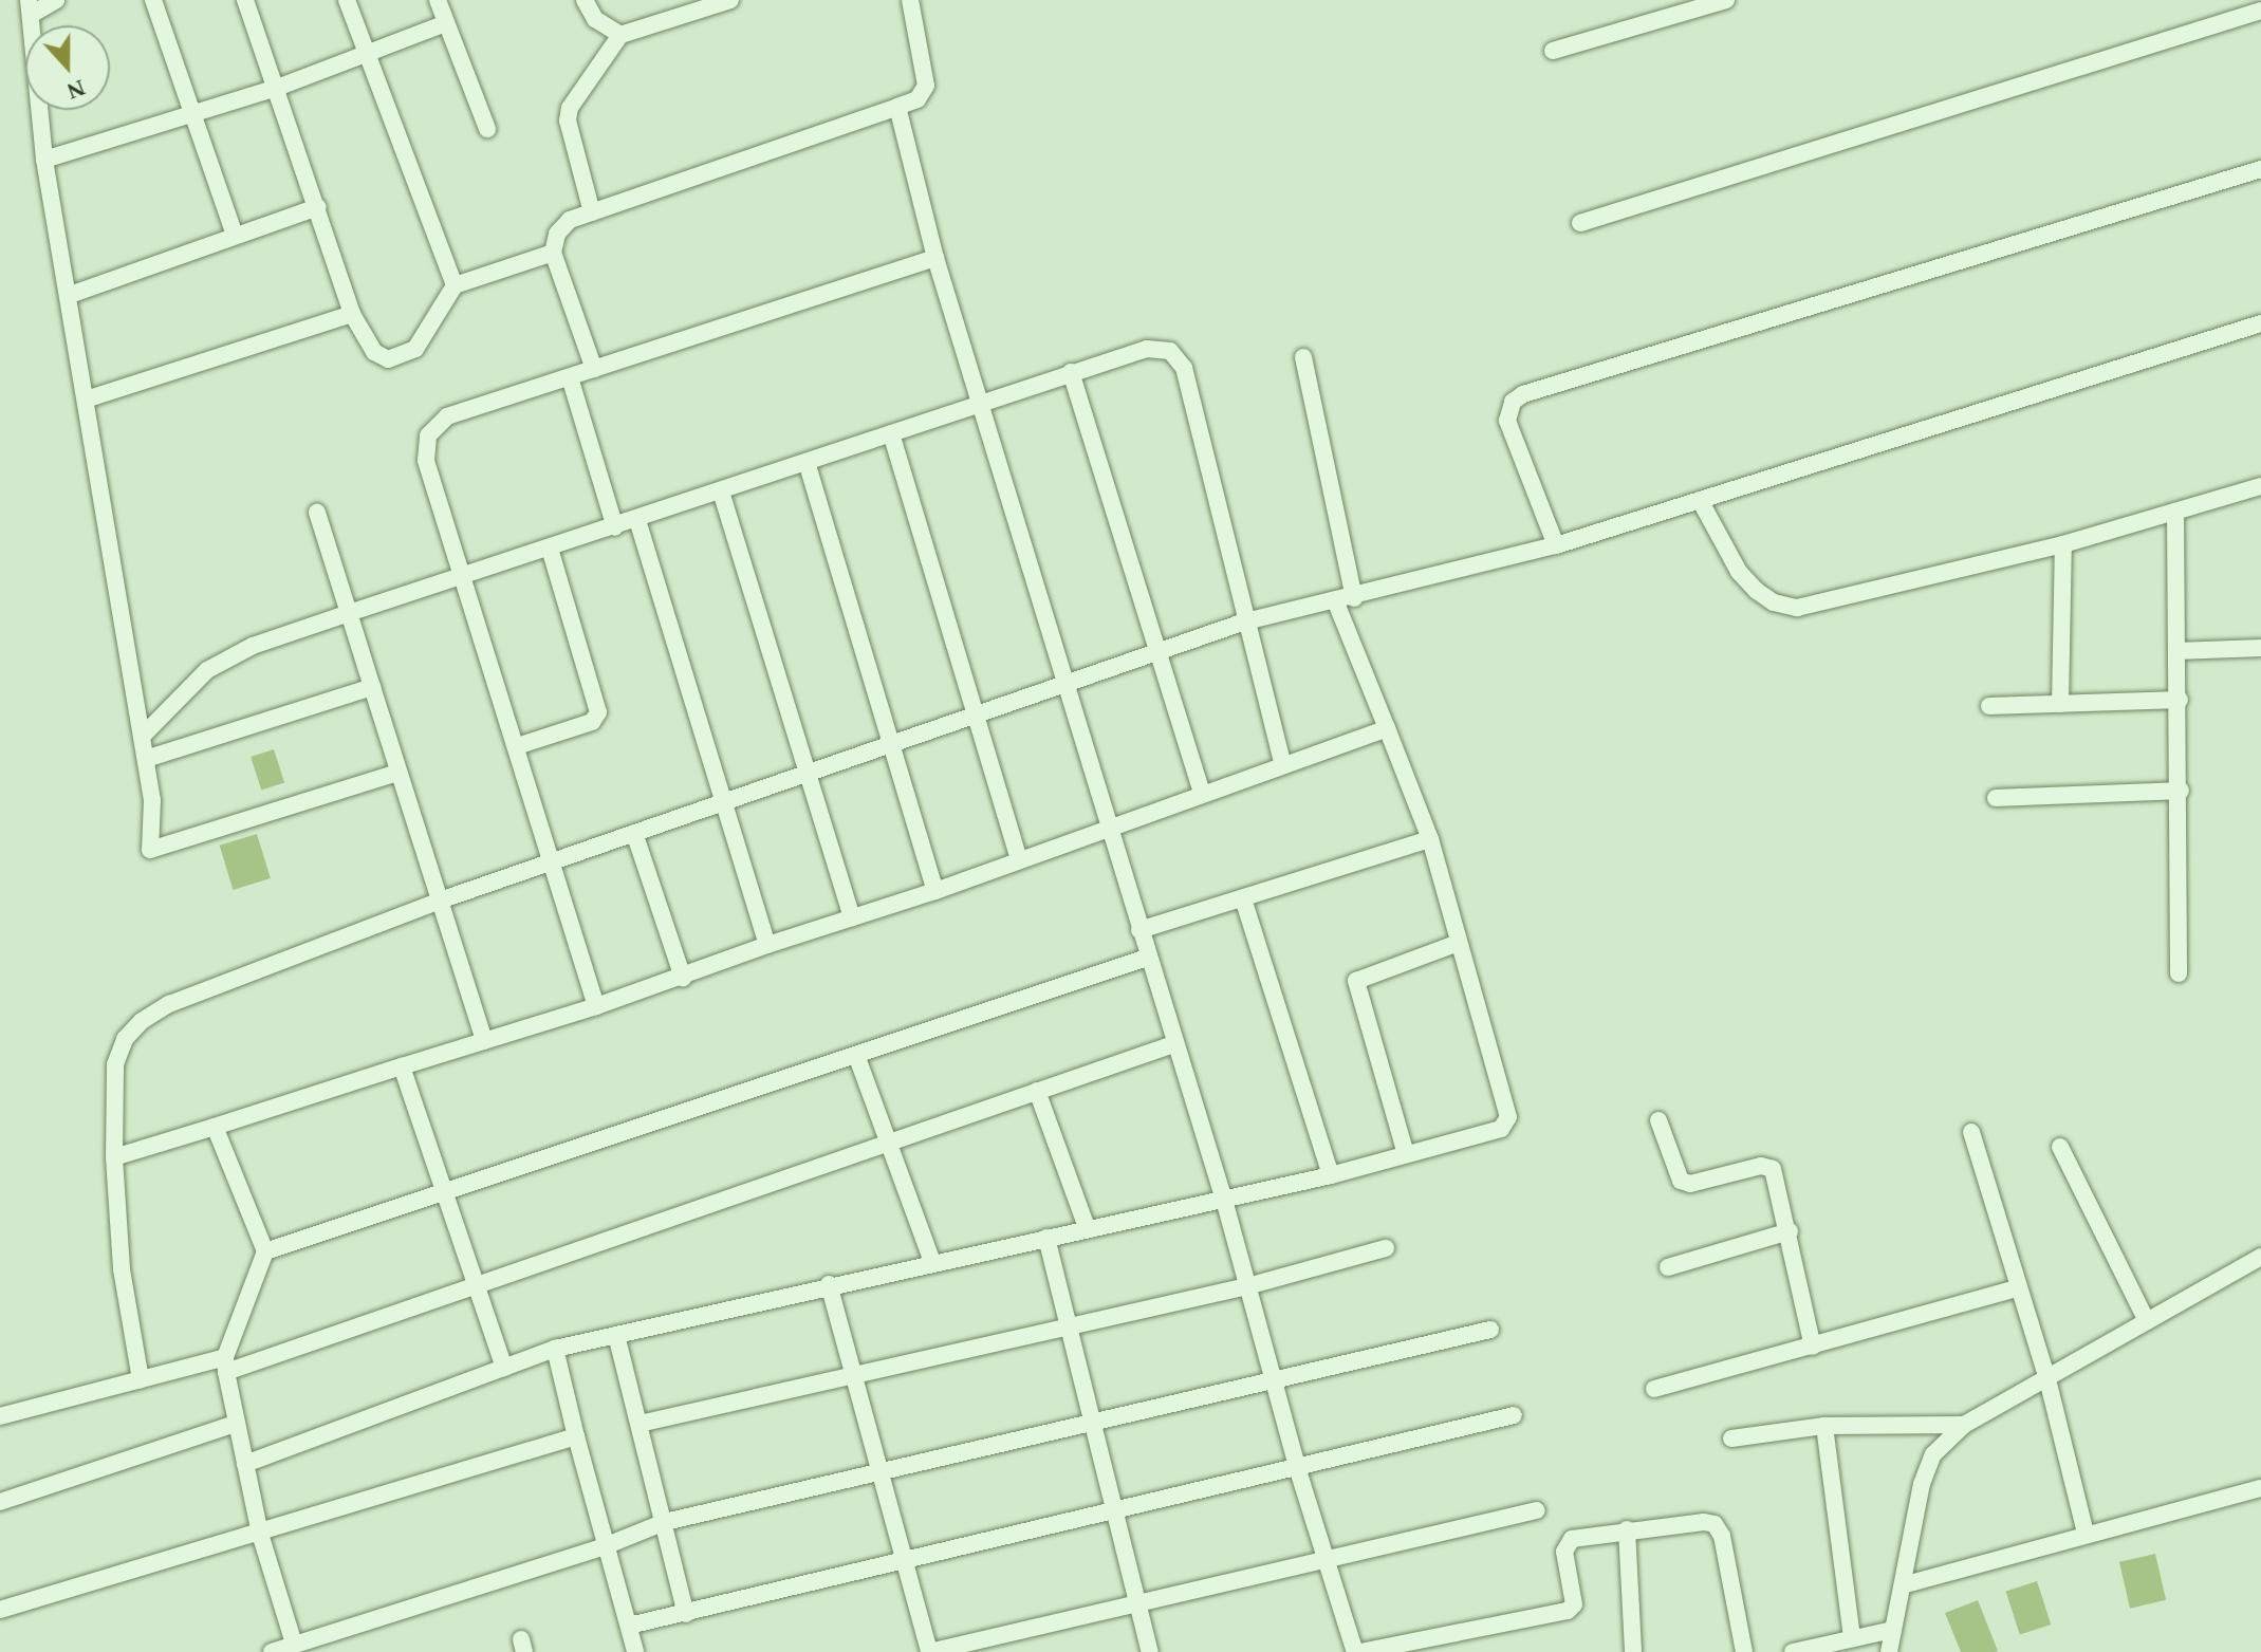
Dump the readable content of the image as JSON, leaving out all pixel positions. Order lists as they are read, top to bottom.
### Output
{
  "north": "bottom"
}
